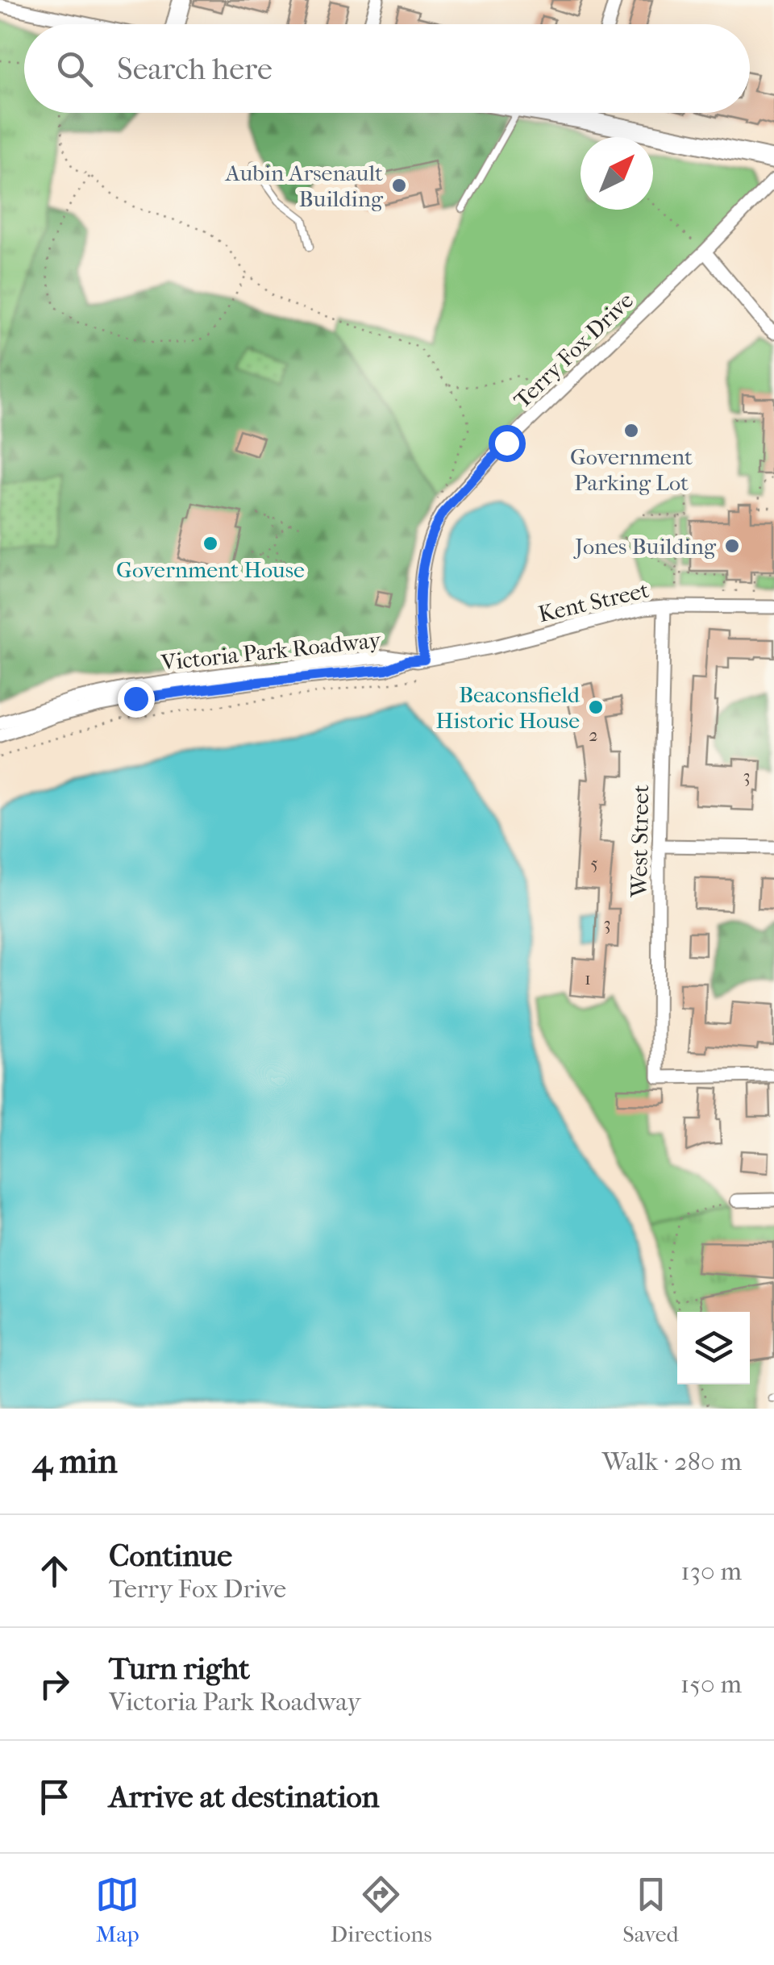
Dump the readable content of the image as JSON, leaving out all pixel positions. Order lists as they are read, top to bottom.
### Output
{
  "streets": {
    "street": [
      "Terry Fox Drive",
      "Kent Street",
      "Victoria Park Roadway",
      "West Street"
    ]
  },
  "crossings": [
    ["Terry Fox Drive", "Kent Street"],
    ["Terry Fox Drive", "Victoria Park Roadway"],
    ["Kent Street", "Victoria Park Roadway"],
    ["Kent Street", "West Street"]
  ],
  "places": [
    "Aubin Arsenault Building",
    "Government Parking Lot",
    "Government House",
    "Jones Building",
    "Beaconsfield Historic House"
  ],
  "house_numbers": [
    "2",
    "3",
    "5",
    "3",
    "1"
  ],
  "north": "top right",
  "page": {
    "search": "Search here",
    "heading": ["4 min", "Walk · 280 m"],
    "list": [
      ["Continue", "Terry Fox Drive", "130 m"],
      ["Turn right", "Victoria Park Roadway", "150 m"],
      "Arrive at destination"
    ],
    "nav": ["Map", "Directions", "Saved"]
  }
}
